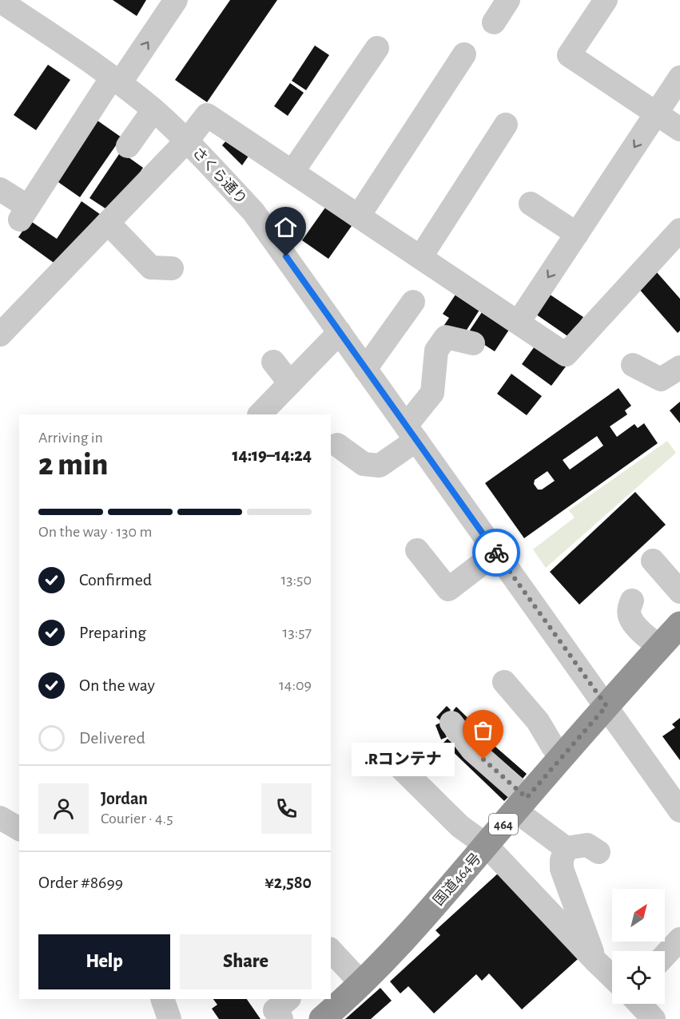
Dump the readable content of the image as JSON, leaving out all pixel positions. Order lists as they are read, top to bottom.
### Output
{
  "streets": {
    "highway": ["464", "国道464号"],
    "street": ["さくら通り"]
  },
  "crossings": [
    ["さくら通り", "国道464号"]
  ],
  "places": [".Rコンテナ"],
  "north": "top right",
  "page": {
    "heading": ["2 min", "Arriving in", "14:19–14:24"],
    "panel": [
      "Jordan",
      "Courier · 4.5",
      "Order #8699",
      "¥2,580"
    ],
    "bar": "On the way · 130 m",
    "list": [
      ["Confirmed", "13:50"],
      ["Preparing", "13:57"],
      ["On the way", "14:09"],
      "Delivered"
    ],
    "bubble": ".Rコンテナ",
    "buttons": ["Help", "Share"]
  }
}
